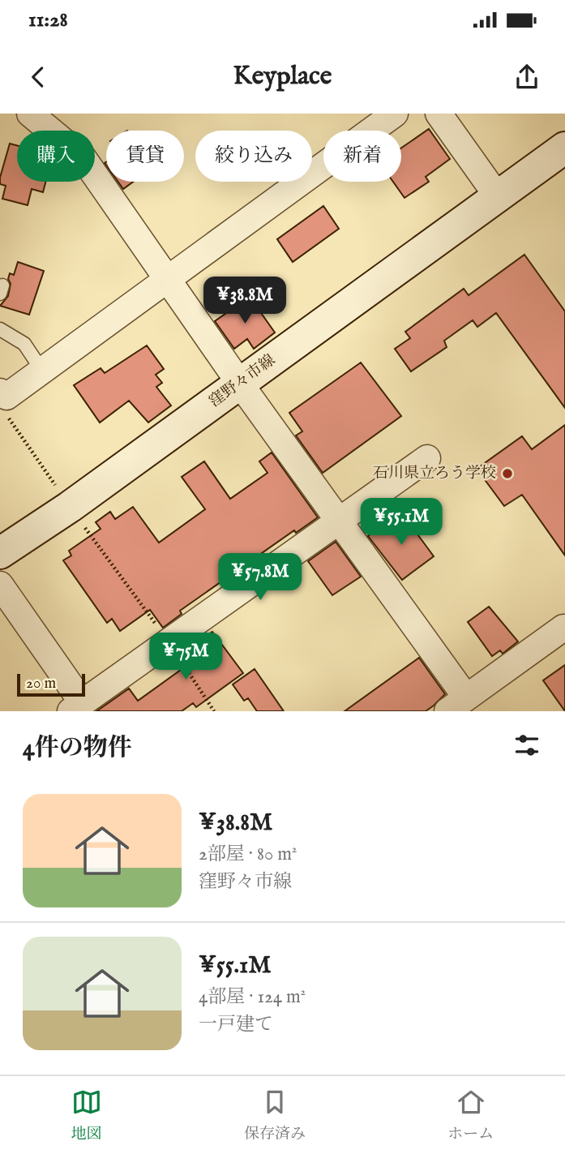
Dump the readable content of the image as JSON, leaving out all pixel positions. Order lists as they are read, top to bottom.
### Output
{
  "streets": {
    "main road": ["窪野々市線"]
  },
  "places": ["石川県立ろう学校"],
  "scale_bar": "20 m",
  "page": {
    "status": "11:28",
    "header": "Keyplace",
    "chip": [
      "購入",
      "賃貸",
      "絞り込み",
      "新着"
    ],
    "price": [
      "¥38.8M",
      "¥55.1M",
      "¥57.8M",
      "¥75M"
    ],
    "scale": "20 m",
    "heading": "4件の物件",
    "list": [
      {
        "name": "¥38.8M",
        "note": "2部屋 · 80 m² · 窪野々市線"
      },
      {
        "name": "¥55.1M",
        "note": "4部屋 · 124 m² · 一戸建て"
      }
    ],
    "tabs": ["地図", "保存済み", "ホーム"]
  }
}
